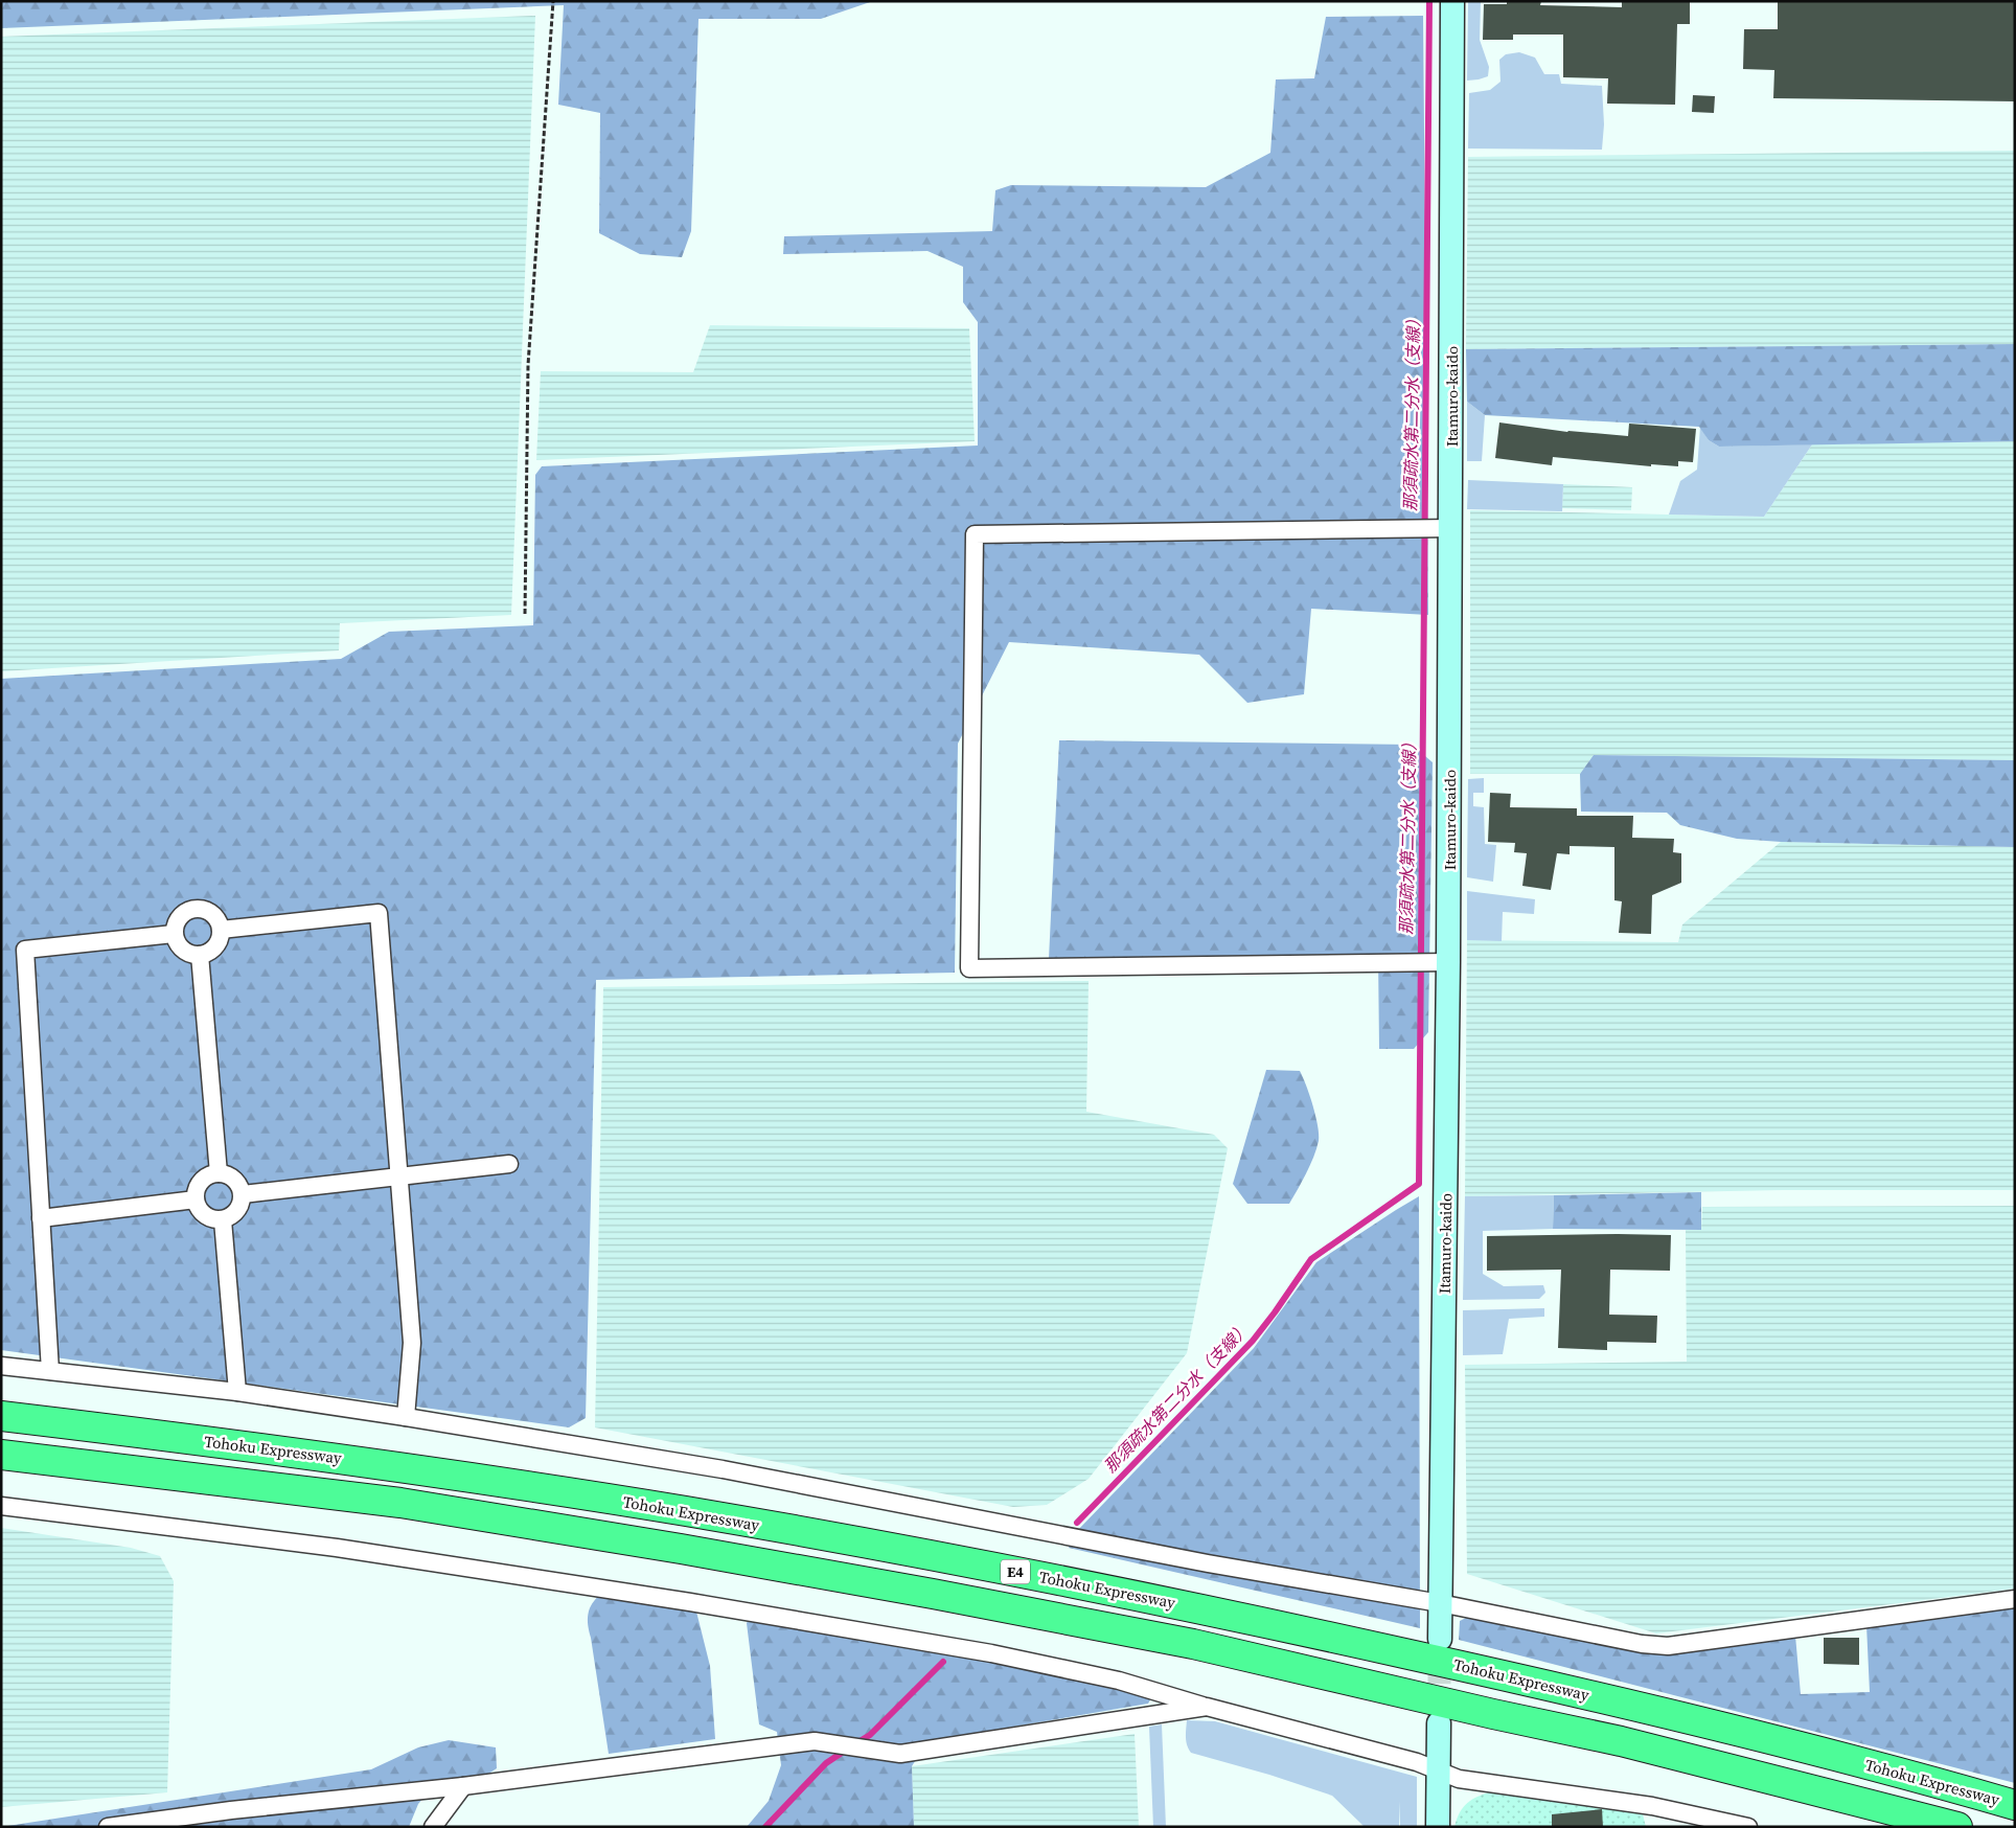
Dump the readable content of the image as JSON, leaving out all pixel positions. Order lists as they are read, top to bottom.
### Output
{
  "streets": {
    "highway": ["Tohoku Expressway", "E4"],
    "main road": ["Itamuro-kaido"]
  },
  "water": ["那須疏水第二分水（支線）"]
}
